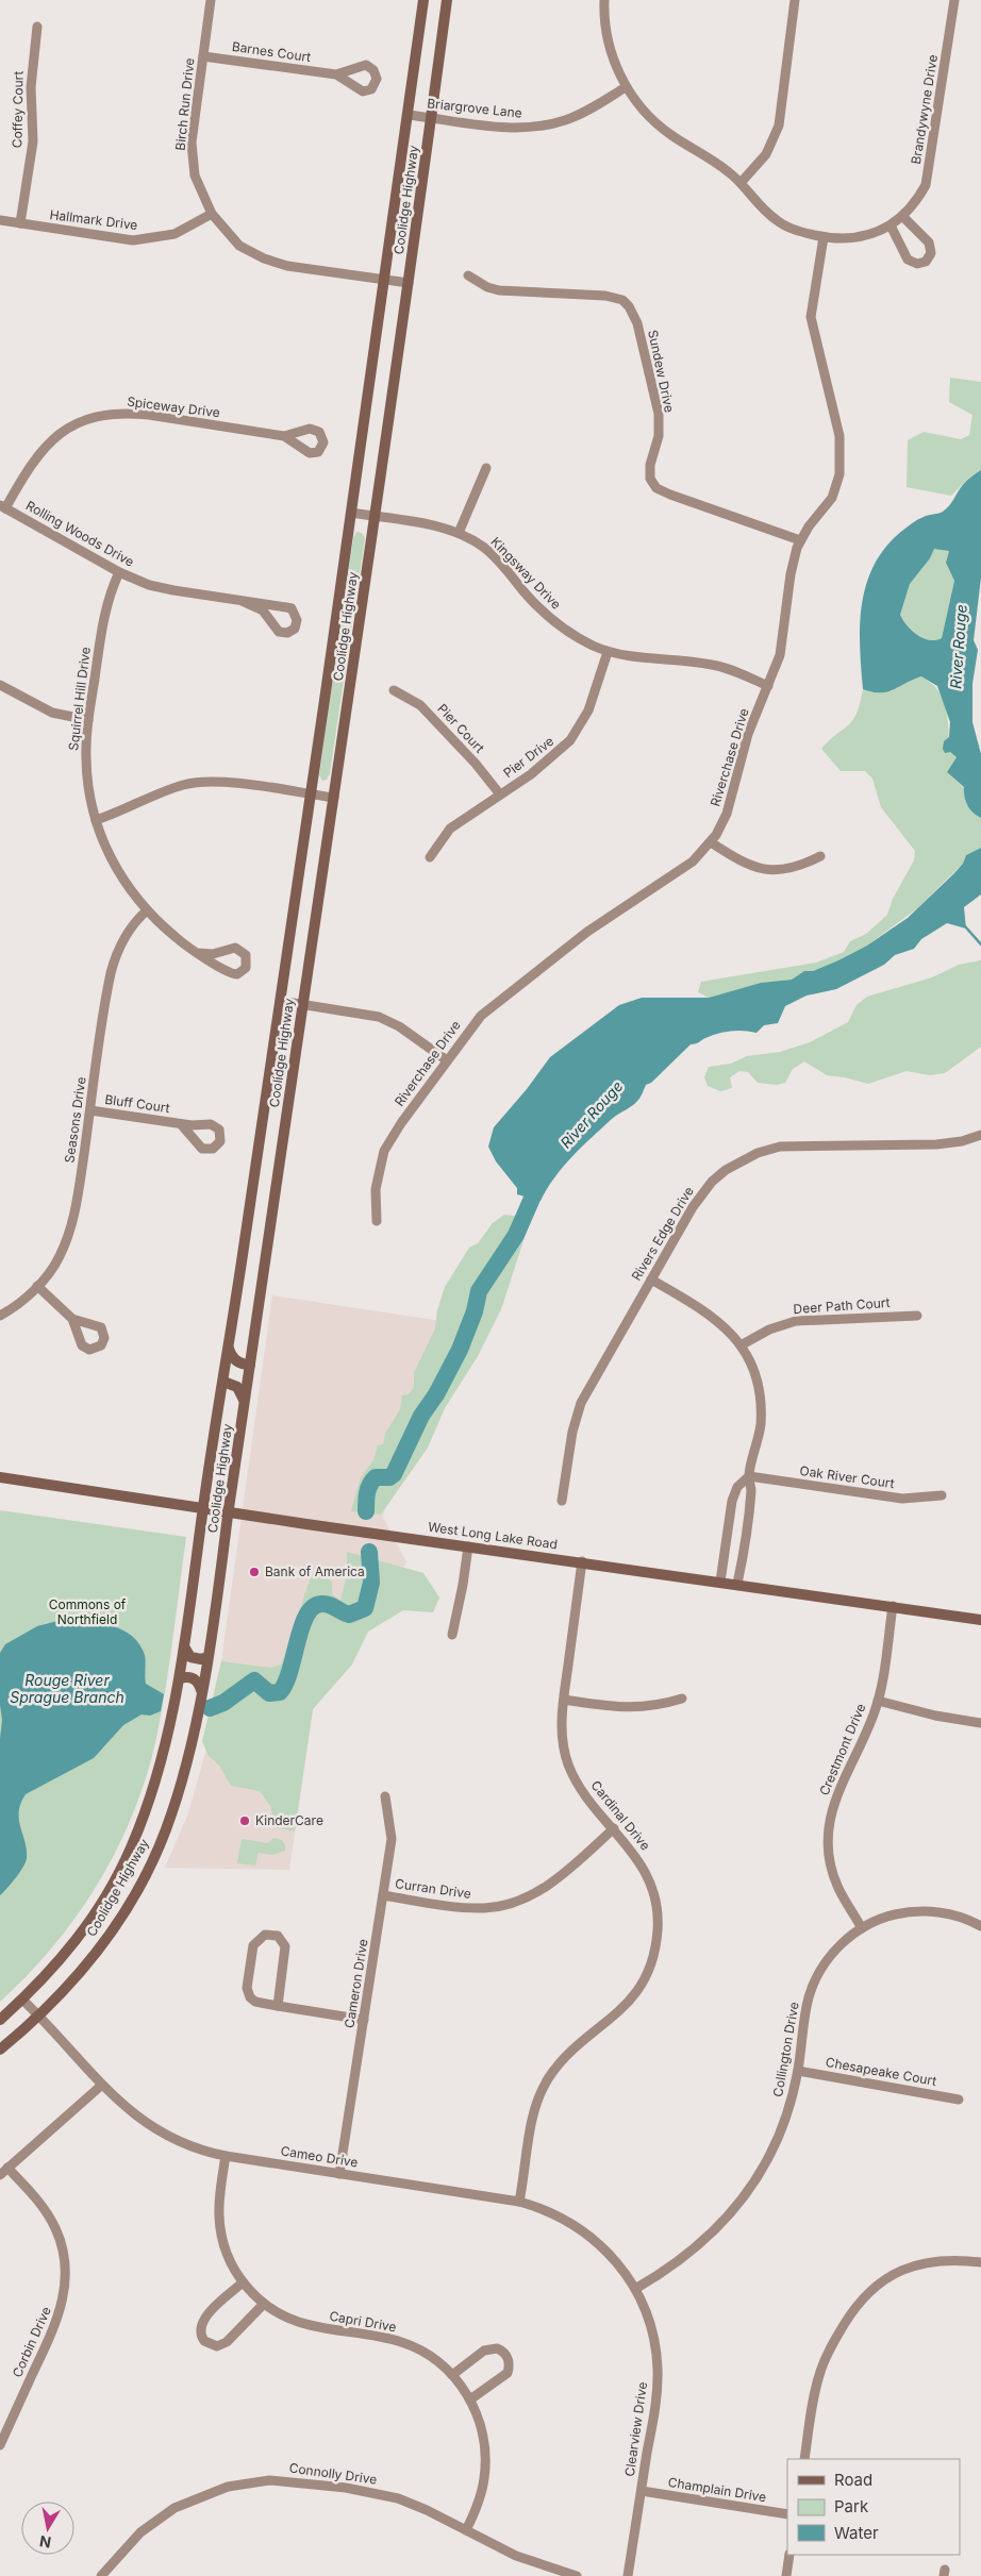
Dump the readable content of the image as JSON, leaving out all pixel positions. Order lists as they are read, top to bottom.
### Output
{
  "streets": {
    "main road": ["Coolidge Highway", "West Long Lake Road"],
    "street": [
      "Barnes Court",
      "Birch Run Drive",
      "Briargrove Lane",
      "Coffey Court",
      "Brandywyne Drive",
      "Hallmark Drive",
      "Sundew Drive",
      "Spiceway Drive",
      "Rolling Woods Drive",
      "Kingsway Drive",
      "Squirrel Hill Drive",
      "Pier Court",
      "Pier Drive",
      "Riverchase Drive",
      "Bluff Court",
      "Seasons Drive",
      "Rivers Edge Drive",
      "Deer Path Court",
      "Oak River Court",
      "Crestmont Drive",
      "Cardinal Drive",
      "Curran Drive",
      "Cameron Drive",
      "Collington Drive",
      "Chesapeake Court",
      "Cameo Drive",
      "Capri Drive",
      "Corbin Drive",
      "Clearview Drive",
      "Connolly Drive",
      "Champlain Drive"
    ]
  },
  "crossings": [
    ["Barnes Court", "Birch Run Drive"],
    ["Birch Run Drive", "Coolidge Highway"],
    ["Birch Run Drive", "Hallmark Drive"],
    ["Briargrove Lane", "Brandywyne Drive"],
    ["Briargrove Lane", "Coolidge Highway"],
    ["Coffey Court", "Hallmark Drive"],
    ["Brandywyne Drive", "Riverchase Drive"],
    ["Coolidge Highway", "Kingsway Drive"],
    ["Coolidge Highway", "West Long Lake Road"],
    ["Coolidge Highway", "Cameo Drive"],
    ["Sundew Drive", "Riverchase Drive"],
    ["Spiceway Drive", "Rolling Woods Drive"],
    ["Rolling Woods Drive", "Squirrel Hill Drive"],
    ["Kingsway Drive", "Pier Drive"],
    ["Kingsway Drive", "Riverchase Drive"],
    ["Squirrel Hill Drive", "Seasons Drive"],
    ["Pier Court", "Pier Drive"],
    ["Bluff Court", "Seasons Drive"],
    ["West Long Lake Road", "Crestmont Drive"],
    ["West Long Lake Road", "Cardinal Drive"],
    ["Crestmont Drive", "Collington Drive"],
    ["Cardinal Drive", "Curran Drive"],
    ["Cardinal Drive", "Cameo Drive"],
    ["Curran Drive", "Cameron Drive"],
    ["Cameron Drive", "Cameo Drive"],
    ["Collington Drive", "Chesapeake Court"],
    ["Collington Drive", "Cameo Drive"],
    ["Collington Drive", "Clearview Drive"],
    ["Cameo Drive", "Capri Drive"],
    ["Cameo Drive", "Clearview Drive"],
    ["Capri Drive", "Connolly Drive"],
    ["Clearview Drive", "Champlain Drive"]
  ],
  "water": ["River Rouge", "Rouge River Sprague Branch"],
  "parks": ["Commons of Northfield"],
  "places": ["Bank of America", "KinderCare"],
  "legend": ["Road", "Park", "Water"],
  "north": "bottom"
}
